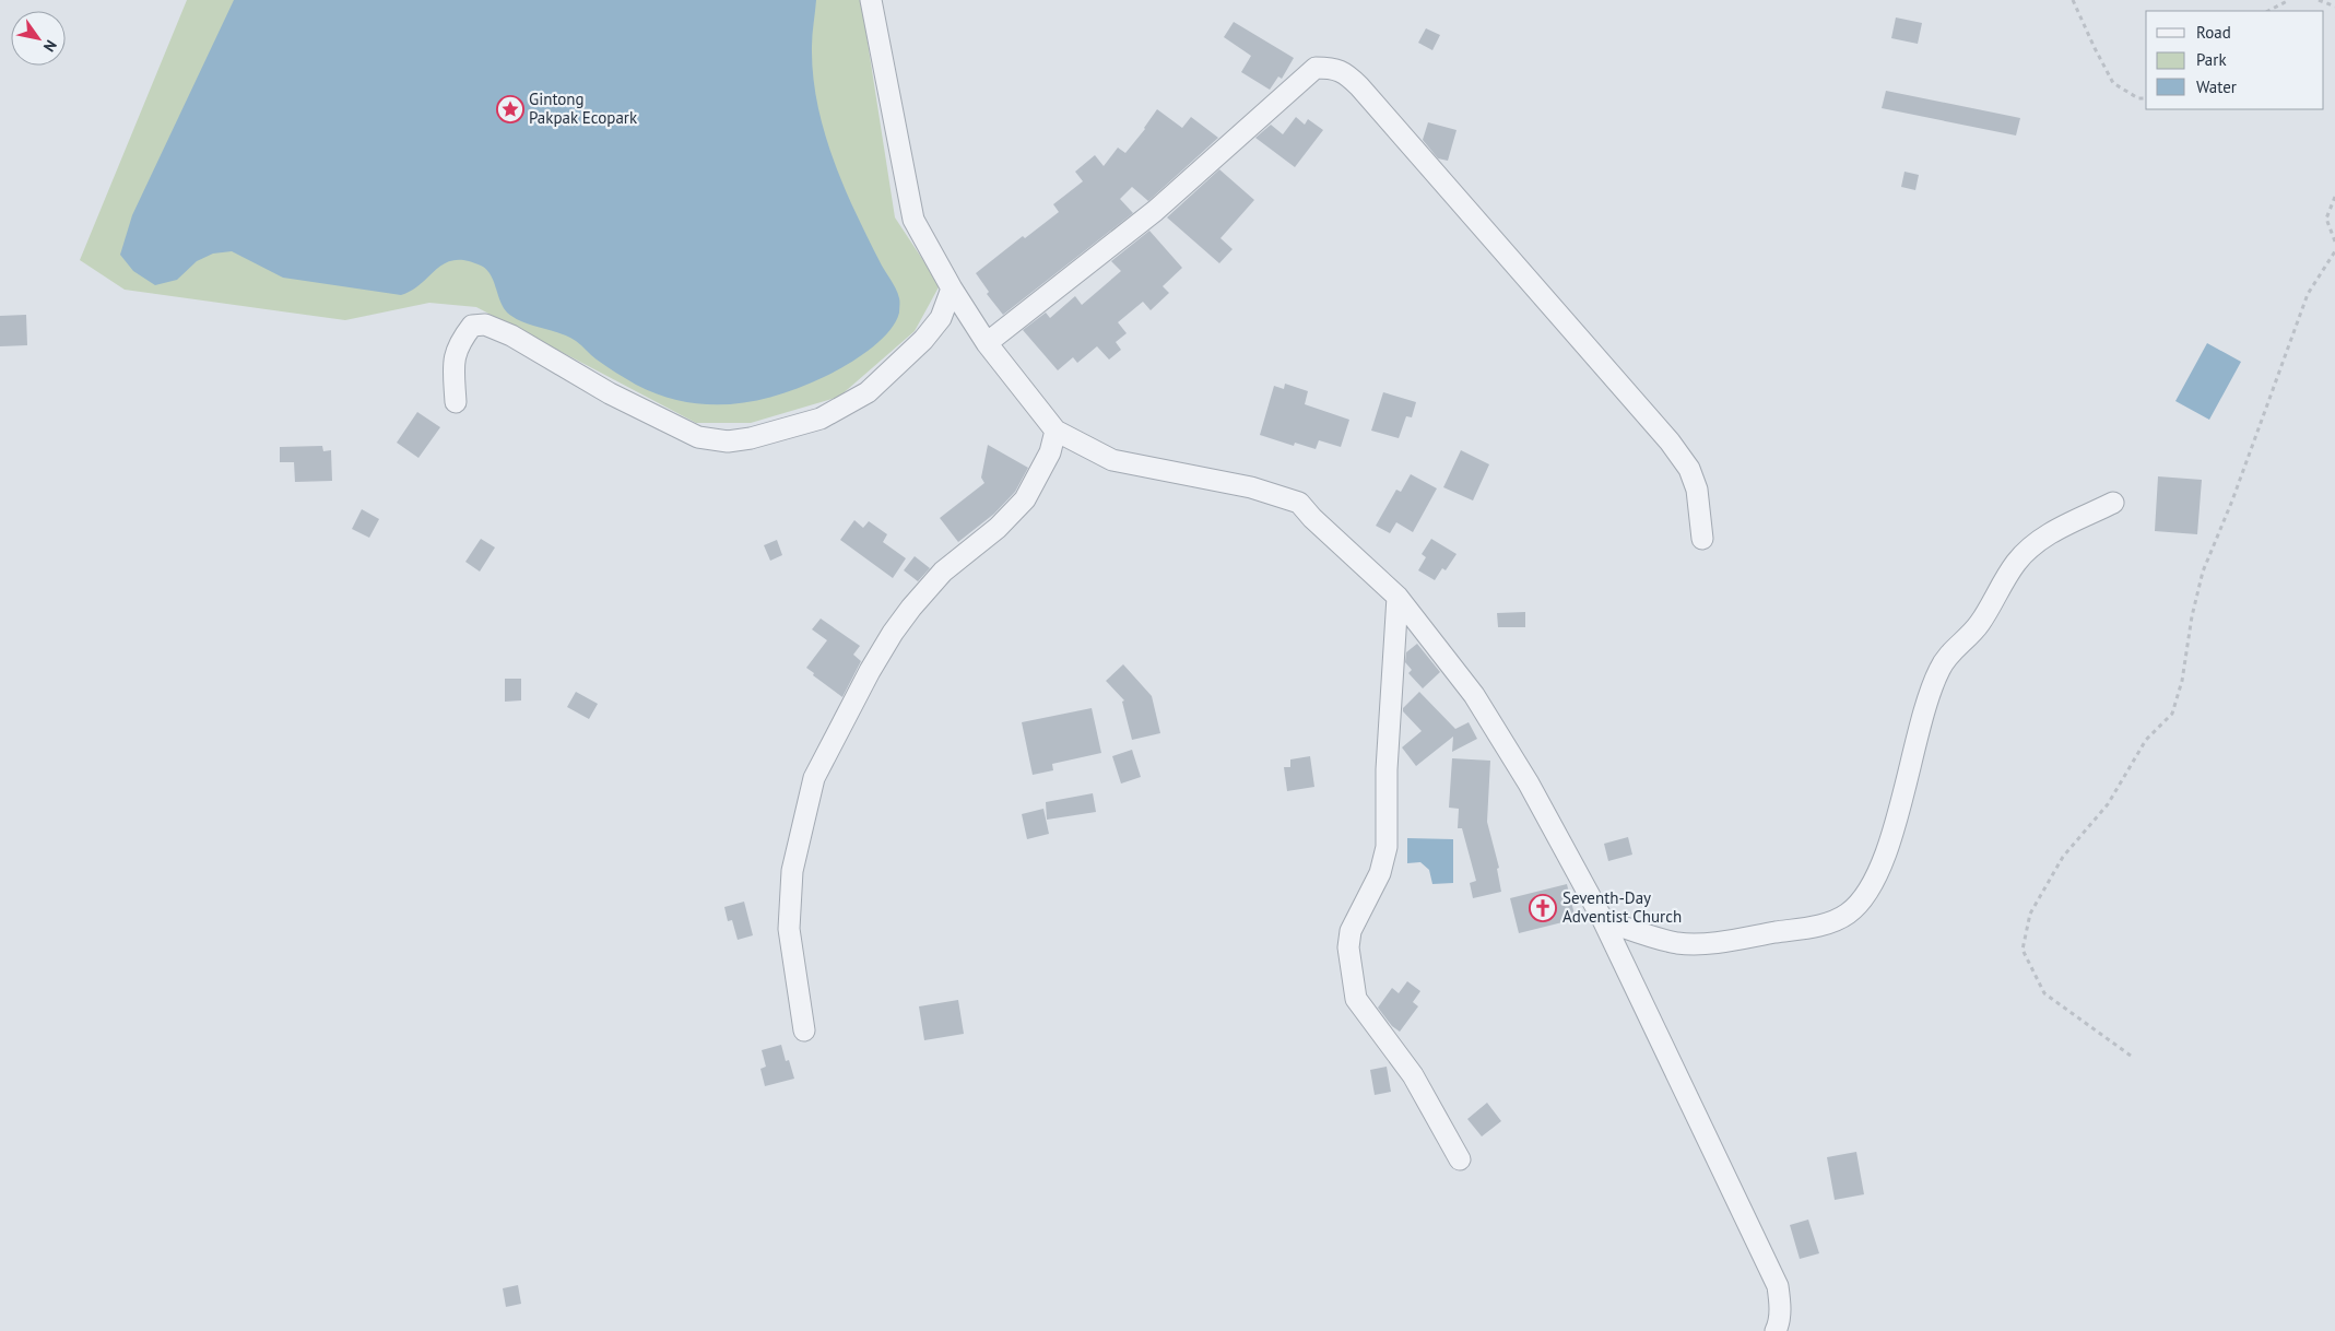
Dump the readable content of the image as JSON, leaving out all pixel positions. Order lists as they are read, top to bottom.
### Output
{
  "places": {
    "place": ["Gintong Pakpak Ecopark"],
    "church": ["Seventh-Day Adventist Church"]
  },
  "legend": ["Road", "Park", "Water"],
  "north": "bottom right"
}
